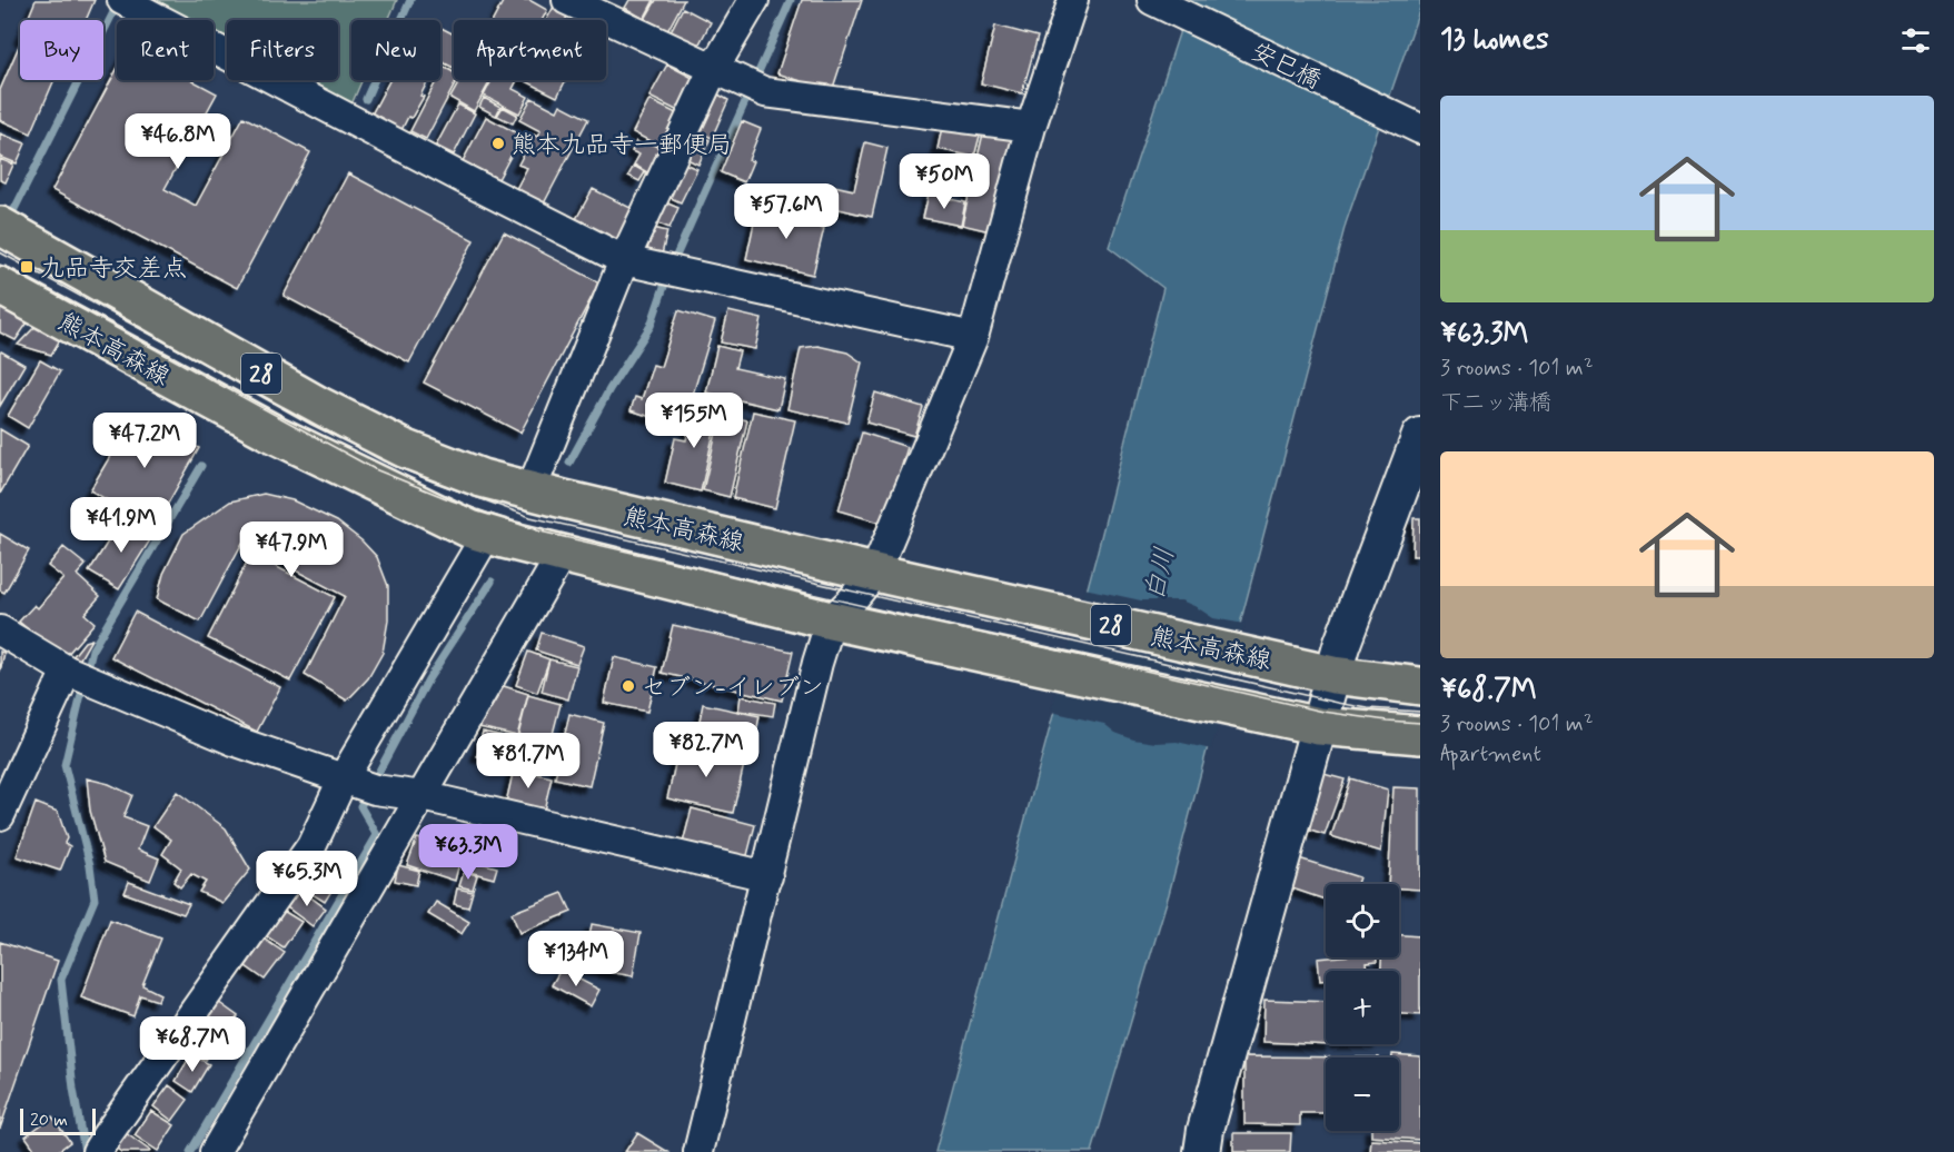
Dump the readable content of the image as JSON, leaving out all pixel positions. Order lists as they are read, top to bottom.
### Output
{
  "streets": {
    "main road": ["熊本高森線", "28"],
    "street": ["安巳橋"]
  },
  "water": ["白川"],
  "places": {
    "other": ["熊本九品寺一郵便局", "セブン-イレブン"],
    "transit": ["九品寺交差点"]
  },
  "scale_bar": "20 m",
  "page": {
    "heading": "13 homes",
    "chip": [
      "Buy",
      "Rent",
      "Filters",
      "New",
      "Apartment"
    ],
    "list": [
      {
        "name": "¥63.3M",
        "note": "3 rooms · 101 m² · 下二ッ溝橋"
      },
      {
        "name": "¥68.7M",
        "note": "3 rooms · 101 m² · Apartment"
      }
    ],
    "price": [
      "¥46.8M",
      "¥50M",
      "¥57.6M",
      "¥155M",
      "¥47.2M",
      "¥41.9M",
      "¥47.9M",
      "¥82.7M",
      "¥81.7M",
      "¥63.3M",
      "¥65.3M",
      "¥134M",
      "¥68.7M"
    ],
    "map_buttons": ["+", "−"],
    "scale": "20 m"
  }
}
